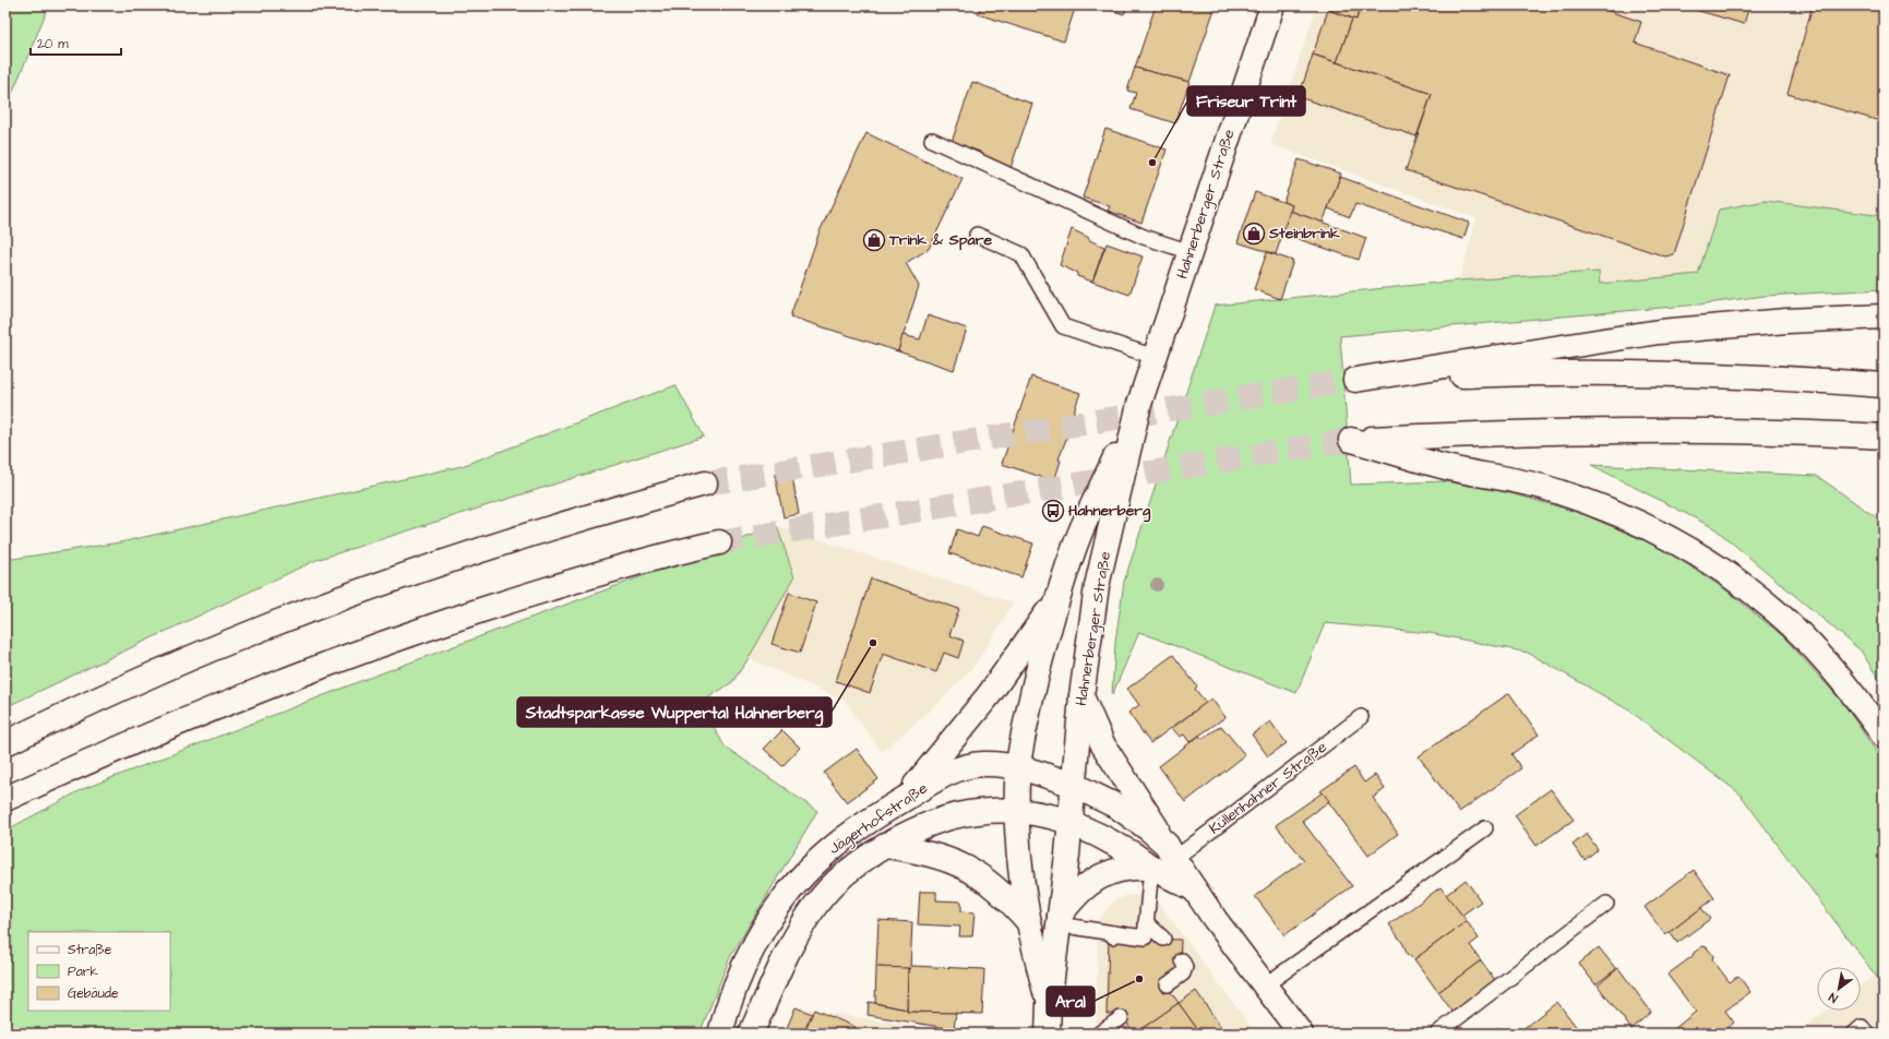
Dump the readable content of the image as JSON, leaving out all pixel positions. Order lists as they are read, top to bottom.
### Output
{
  "streets": {
    "main road": ["Hahnerberger Straße", "Jägerhofstraße"],
    "lane": ["Küllenhahner Straße"]
  },
  "crossings": [
    ["Hahnerberger Straße", "Jägerhofstraße"],
    ["Küllenhahner Straße", "Jägerhofstraße"]
  ],
  "places": {
    "other": ["Friseur Trint", "Stadtsparkasse Wuppertal Hahnerberg", "Aral"],
    "shop": ["Steinbrink", "Trink & Spare"],
    "bus stop": ["Hahnerberg"]
  },
  "legend": ["Straße", "Park", "Gebäude"],
  "scale_bar": "20 m",
  "north": "bottom left"
}
